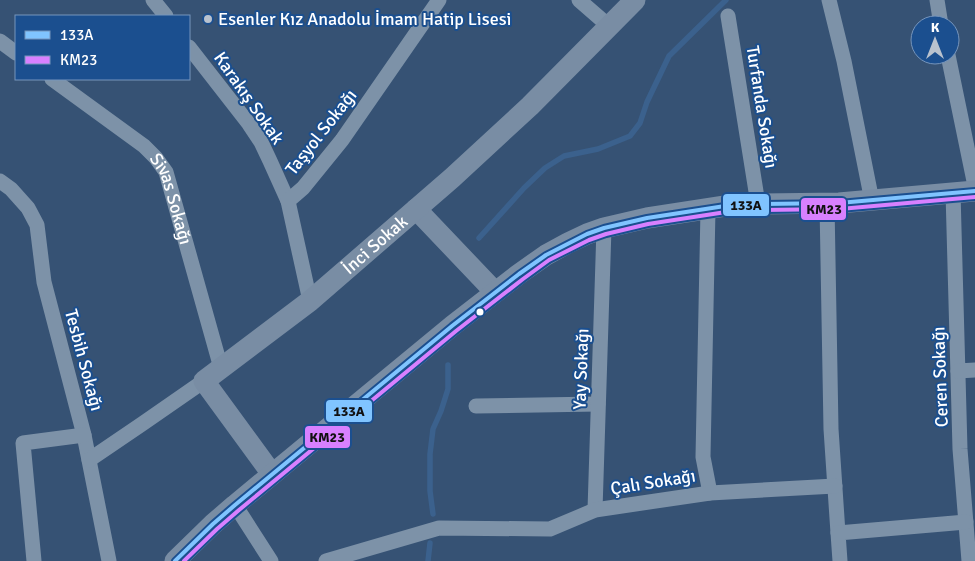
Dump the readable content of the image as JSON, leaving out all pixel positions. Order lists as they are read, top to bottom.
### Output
{
  "streets": {
    "street": [
      "Karakış Sokak",
      "Turfanda Sokağı",
      "Taşyol Sokağı",
      "Sivas Sokağı",
      "İnci Sokak",
      "Tesbih Sokağı",
      "Yay Sokağı",
      "Ceren Sokağı",
      "Çalı Sokağı"
    ]
  },
  "crossings": [
    ["Karakış Sokak", "Taşyol Sokağı"],
    ["Taşyol Sokağı", "İnci Sokak"],
    ["Sivas Sokağı", "İnci Sokak"],
    ["İnci Sokak", "Tesbih Sokağı"],
    ["Yay Sokağı", "Çalı Sokağı"]
  ],
  "places": ["Esenler Kız Anadolu İmam Hatip Lisesi"],
  "lines": ["transit line 133A", "transit line KM23"],
  "legend": ["133A", "KM23"],
  "north": "top"
}
